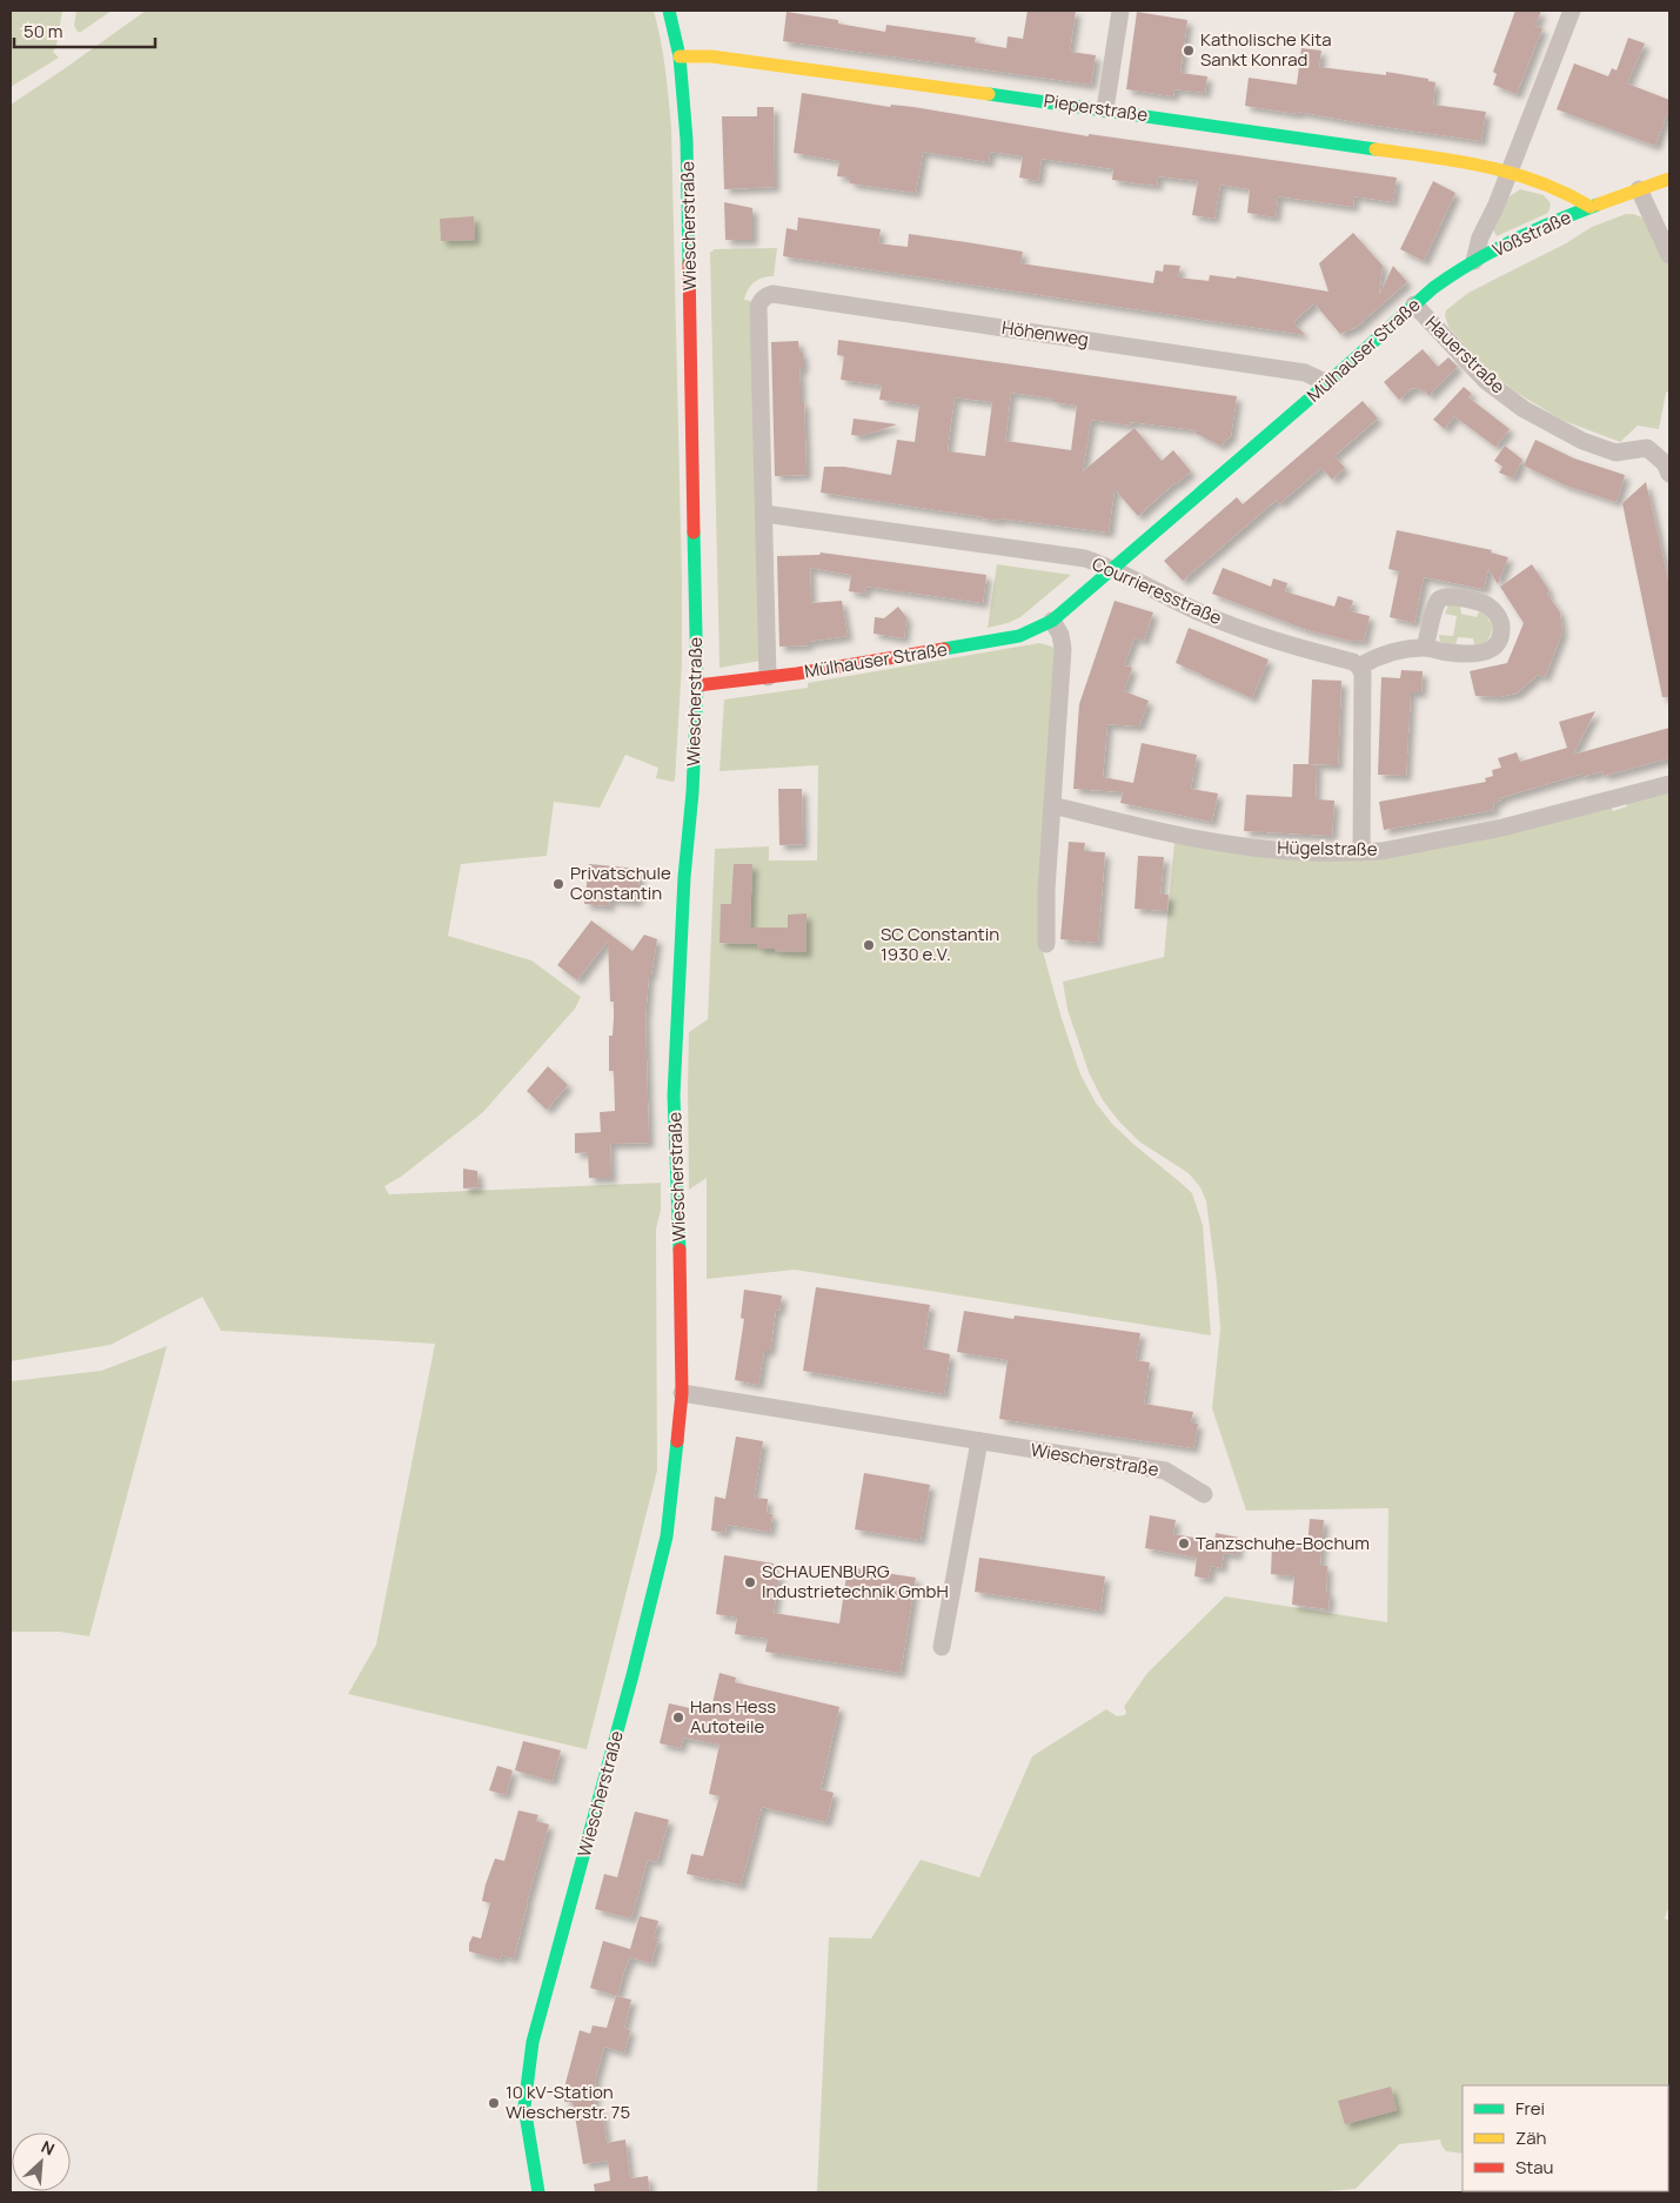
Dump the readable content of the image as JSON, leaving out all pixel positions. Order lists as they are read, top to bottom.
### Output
{
  "streets": {
    "main road": [
      "Pieperstraße",
      "Wiescherstraße",
      "Voßstraße",
      "Mülhauser Straße"
    ],
    "street": [
      "Höhenweg",
      "Hauerstraße",
      "Courrieresstraße",
      "Hügelstraße"
    ]
  },
  "crossings": [
    ["Pieperstraße", "Wiescherstraße"],
    ["Pieperstraße", "Voßstraße"],
    ["Wiescherstraße", "Mülhauser Straße"],
    ["Voßstraße", "Mülhauser Straße"],
    ["Höhenweg", "Mülhauser Straße"],
    ["Höhenweg", "Courrieresstraße"],
    ["Mülhauser Straße", "Hauerstraße"],
    ["Mülhauser Straße", "Courrieresstraße"]
  ],
  "places": [
    "Katholische Kita Sankt Konrad",
    "Privatschule Constantin",
    "SC Constantin 1930 e.V.",
    "Tanzschuhe-Bochum",
    "SCHAUENBURG Industrietechnik GmbH",
    "Hans Hess Autoteile",
    "10 kV-Station Wiescherstr. 75"
  ],
  "legend": ["Frei", "Zäh", "Stau"],
  "scale_bar": "50 m",
  "north": "top right"
}
